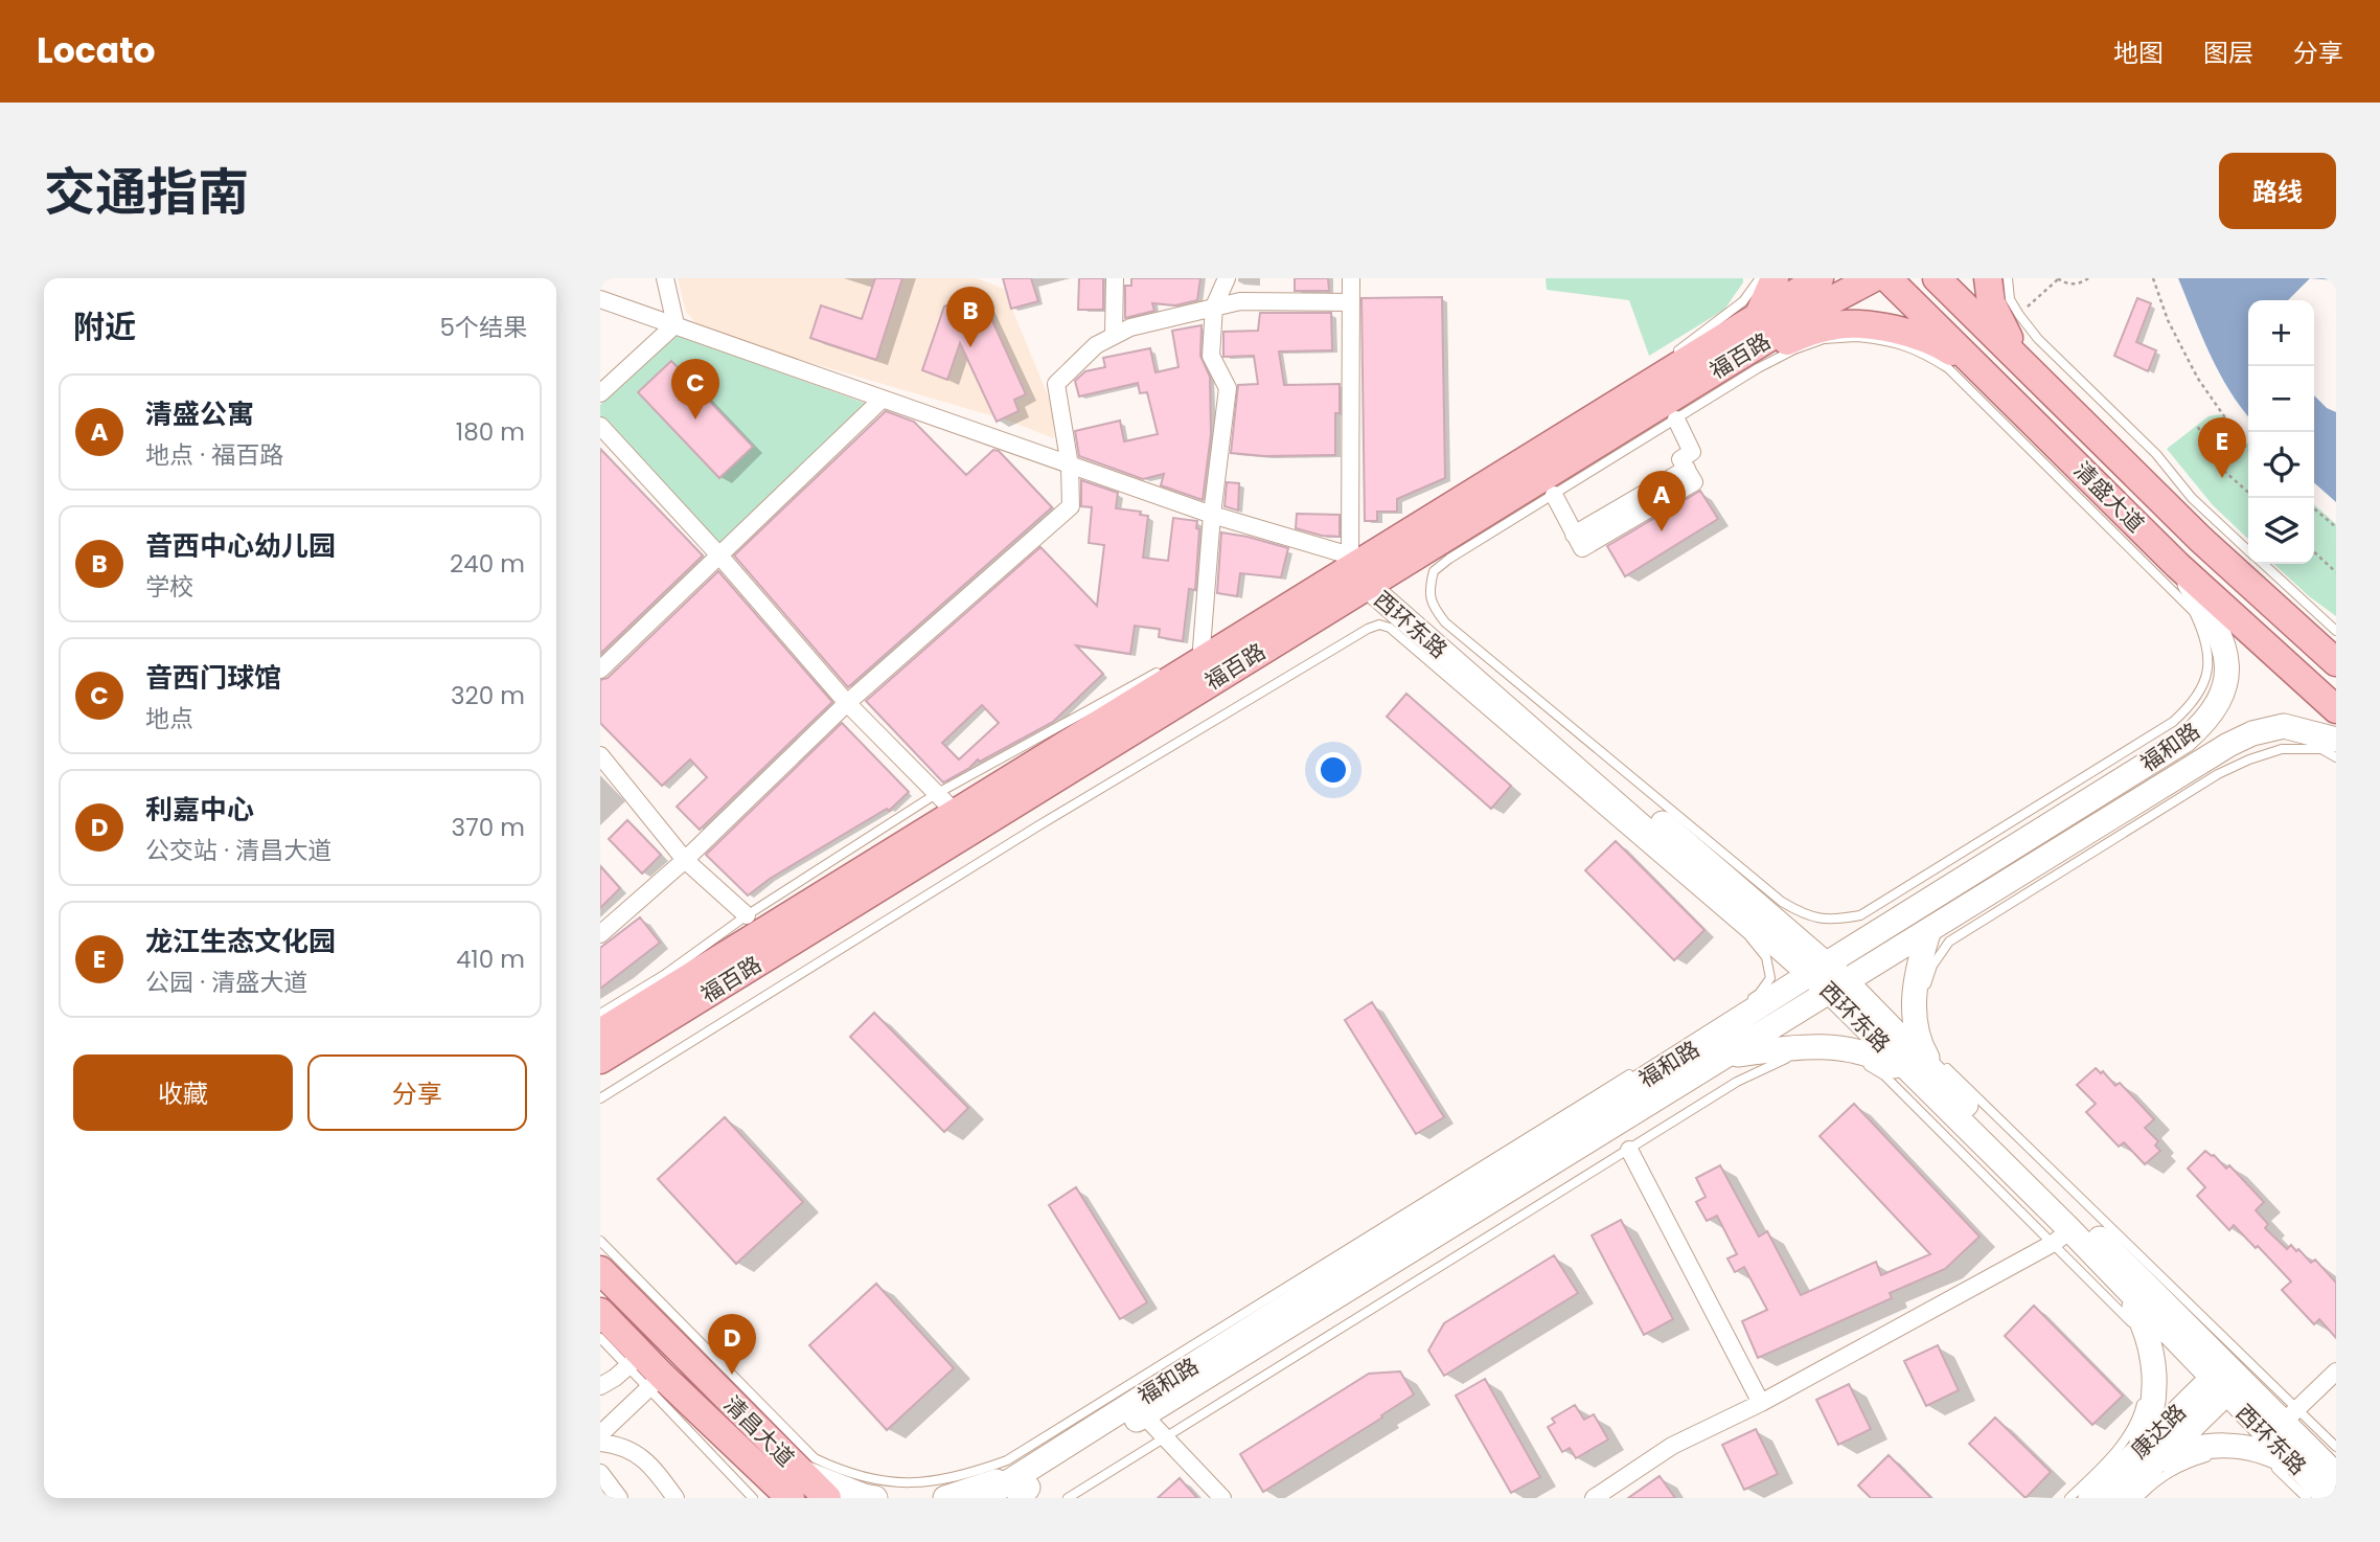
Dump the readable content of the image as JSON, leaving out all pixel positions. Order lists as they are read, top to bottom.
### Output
{
  "streets": {
    "main road": ["福百路", "清盛大道", "清昌大道"],
    "street": ["西环东路", "福和路", "康达路"]
  },
  "crossings": [
    ["福百路", "西环东路"],
    ["清盛大道", "福和路"],
    ["西环东路", "福和路"],
    ["西环东路", "康达路"]
  ],
  "page": {
    "header": "Locato",
    "nav": ["地图", "图层", "分享"],
    "title": "交通指南",
    "buttons": [
      "路线",
      ["收藏", "分享"]
    ],
    "heading": ["附近", "5个结果"],
    "pins": [
      "B",
      "C",
      "E",
      "A",
      "D"
    ],
    "map_buttons": ["+", "−"],
    "list": [
      {
        "mark": "A",
        "name": "清盛公寓",
        "note": "地点 · 福百路",
        "value": "180 m"
      },
      {
        "mark": "B",
        "name": "音西中心幼儿园",
        "note": "学校",
        "value": "240 m"
      },
      {
        "mark": "C",
        "name": "音西门球馆",
        "note": "地点",
        "value": "320 m"
      },
      {
        "mark": "D",
        "name": "利嘉中心",
        "note": "公交站 · 清昌大道",
        "value": "370 m"
      },
      {
        "mark": "E",
        "name": "龙江生态文化园",
        "note": "公园 · 清盛大道",
        "value": "410 m"
      }
    ]
  }
}
